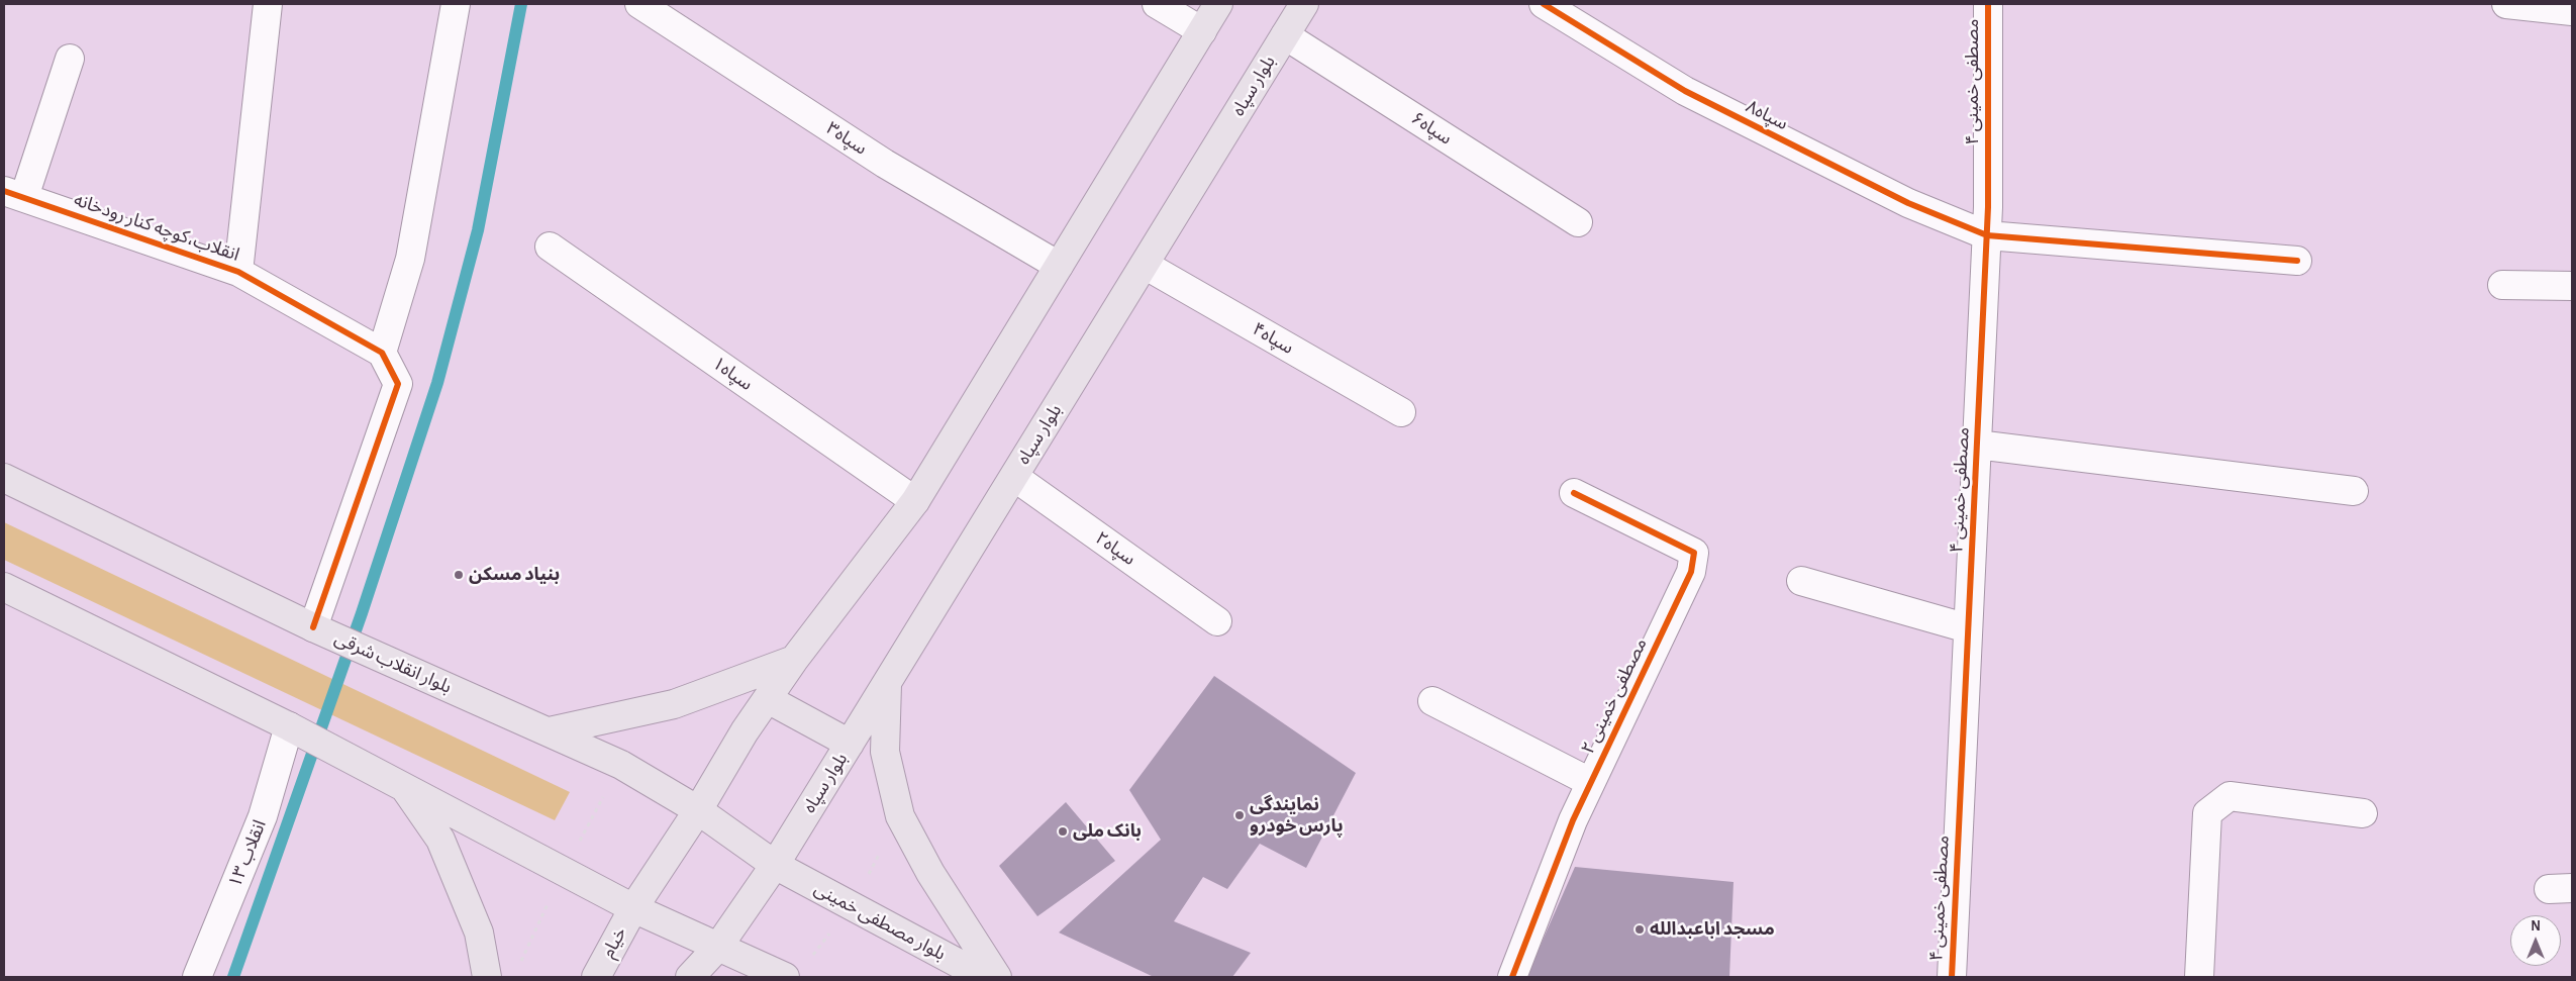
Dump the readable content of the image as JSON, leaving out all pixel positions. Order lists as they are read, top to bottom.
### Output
{
  "streets": {
    "main road": [
      "بلوار سپاه",
      "بلوار انقلاب شرقی",
      "بلوار مصطفی خمینی",
      "خیام"
    ],
    "street": [
      "مصطفی خمینی ۴",
      "سپاه۸",
      "سپاه۶",
      "سپاه۳",
      "انقلاب،کوچه کنار رودخانه",
      "سپاه۴",
      "سپاه۱",
      "سپاه۲",
      "مصطفی خمینی ۲",
      "انقلاب ۱۳"
    ]
  },
  "crossings": [
    ["مصطفی خمینی ۴", "سپاه۸"],
    ["بلوار سپاه", "سپاه۶"],
    ["بلوار سپاه", "سپاه۴"],
    ["بلوار سپاه", "سپاه۲"],
    ["بلوار سپاه", "بلوار مصطفی خمینی"],
    ["بلوار انقلاب شرقی", "بلوار مصطفی خمینی"],
    ["بلوار انقلاب شرقی", "خیام"],
    ["بلوار مصطفی خمینی", "خیام"]
  ],
  "places": [
    "بنیاد مسکن",
    "نمایندگی پارس خودرو",
    "بانک ملی",
    "مسجد اباعبدالله"
  ],
  "north": "top"
}
